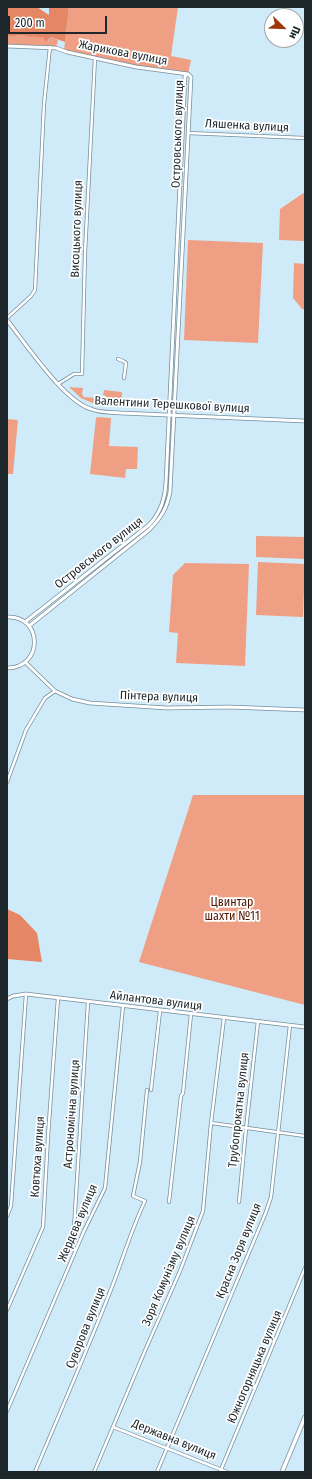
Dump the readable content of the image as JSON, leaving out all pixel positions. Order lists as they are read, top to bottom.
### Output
{
  "streets": {
    "street": [
      "Жарикова вулиця",
      "Ляшенка вулиця",
      "Островського вулиця",
      "Висоцького вулиця",
      "Валентини Терешкової вулиця",
      "Пінтера вулиця",
      "Айлантова вулиця",
      "Трубопрокатна вулиця",
      "Астрономічна вулиця",
      "Ковтюха вулиця",
      "Жердєва вулиця",
      "Красна Зоря вулиця",
      "Зоря Комунізму вулиця",
      "Суворова вулиця",
      "Южногорняцька вулиця",
      "Державна вулиця"
    ]
  },
  "crossings": [
    ["Жарикова вулиця", "Островського вулиця"],
    ["Жарикова вулиця", "Висоцького вулиця"],
    ["Ляшенка вулиця", "Островського вулиця"],
    ["Островського вулиця", "Валентини Терешкової вулиця"],
    ["Висоцького вулиця", "Валентини Терешкової вулиця"],
    ["Айлантова вулиця", "Трубопрокатна вулиця"],
    ["Айлантова вулиця", "Астрономічна вулиця"],
    ["Айлантова вулиця", "Ковтюха вулиця"],
    ["Айлантова вулиця", "Жердєва вулиця"],
    ["Айлантова вулиця", "Красна Зоря вулиця"],
    ["Айлантова вулиця", "Зоря Комунізму вулиця"],
    ["Айлантова вулиця", "Суворова вулиця"],
    ["Красна Зоря вулиця", "Державна вулиця"],
    ["Зоря Комунізму вулиця", "Державна вулиця"],
    ["Южногорняцька вулиця", "Державна вулиця"]
  ],
  "parks": ["Цвинтар шахти №11"],
  "scale_bar": "200 m",
  "north": "bottom right"
}
